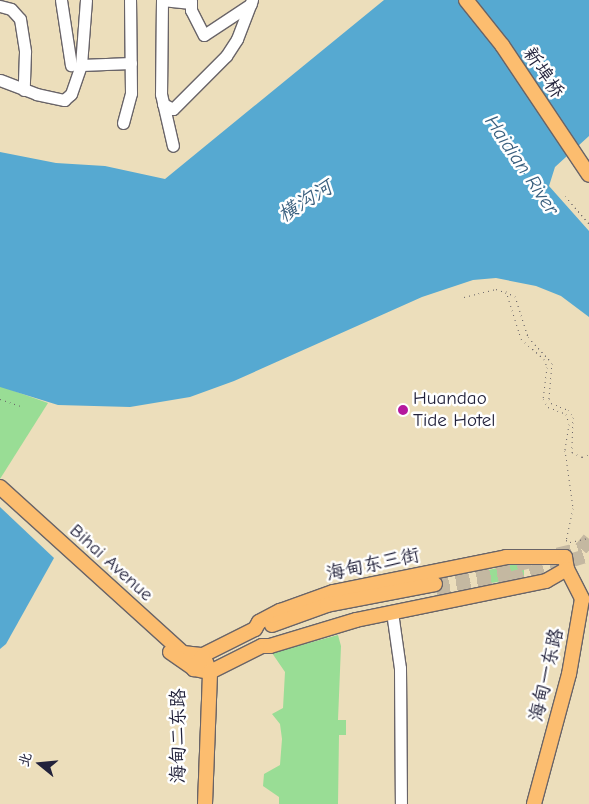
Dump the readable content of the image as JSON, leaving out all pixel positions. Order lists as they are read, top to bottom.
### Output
{
  "streets": {
    "main road": [
      "新埠桥",
      "Bihai Avenue",
      "海甸东三街",
      "海甸一东路",
      "海甸二东路"
    ]
  },
  "crossings": [
    ["Bihai Avenue", "海甸东三街"],
    ["Bihai Avenue", "海甸二东路"],
    ["海甸东三街", "海甸一东路"]
  ],
  "water": ["Haidian River", "横沟河"],
  "places": ["Huandao Tide Hotel"],
  "north": "left"
}
